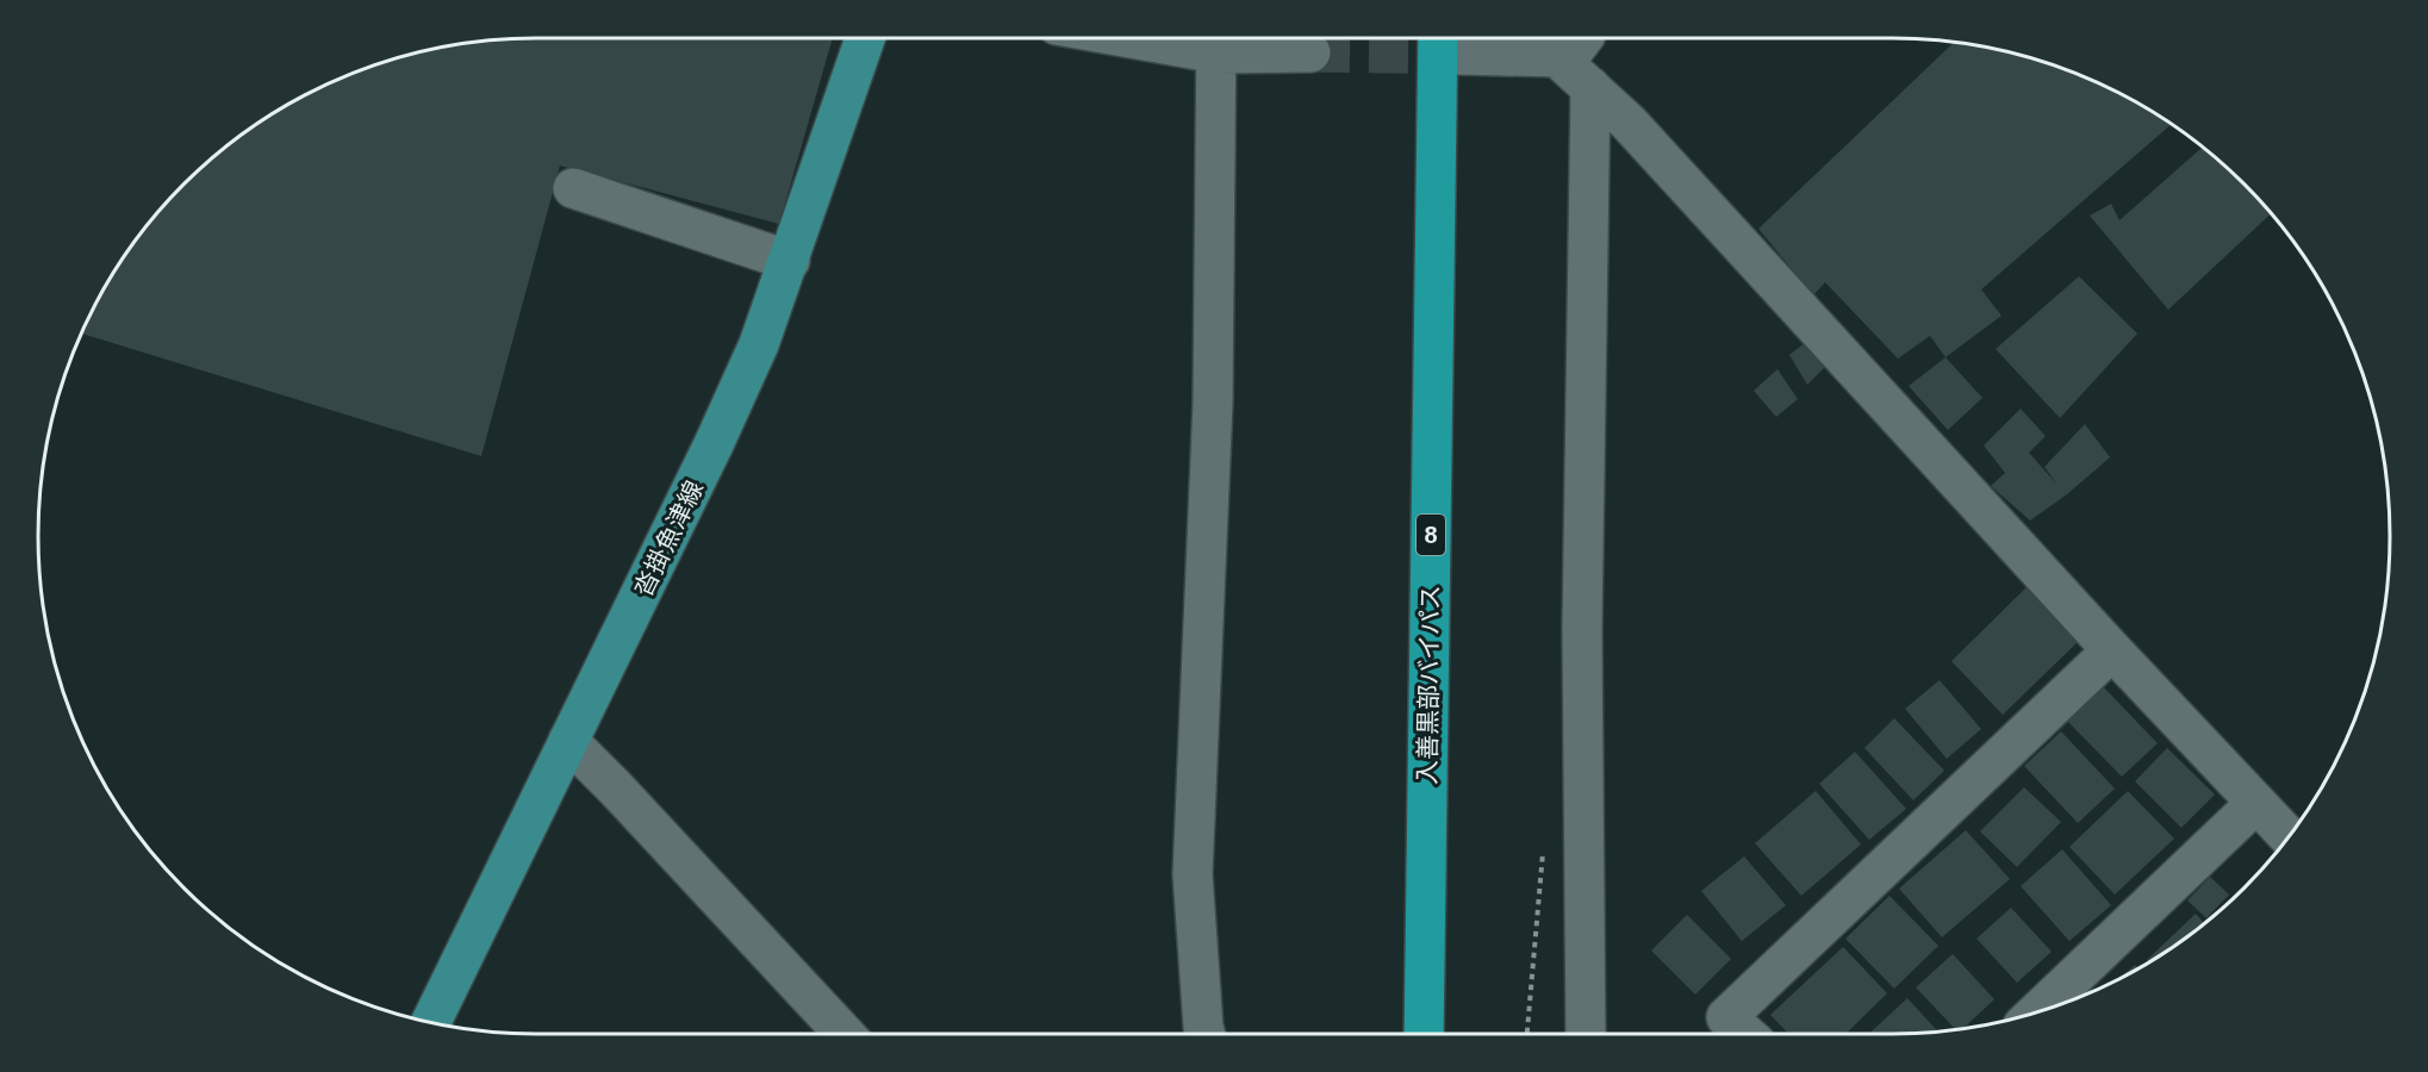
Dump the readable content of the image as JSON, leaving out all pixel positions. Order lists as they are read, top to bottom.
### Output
{
  "streets": {
    "highway": ["8", "入善黒部バイパス"],
    "main road": ["沓掛魚津線"]
  }
}
